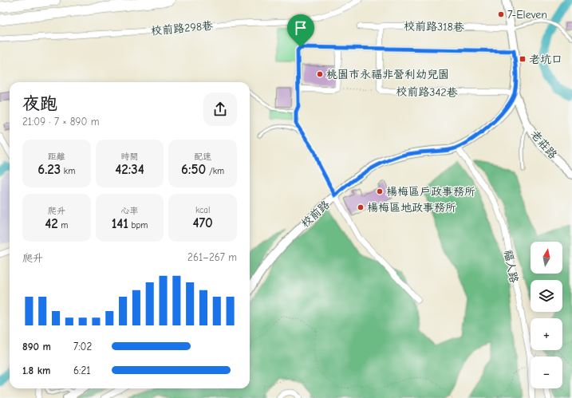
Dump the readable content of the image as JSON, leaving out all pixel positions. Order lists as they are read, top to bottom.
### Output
{
  "streets": {
    "street": [
      "校前路318巷",
      "校前路298巷",
      "校前路342巷",
      "老莊路",
      "校前路",
      "福人路"
    ]
  },
  "crossings": [
    ["校前路318巷", "校前路"],
    ["校前路342巷", "老莊路"],
    ["校前路342巷", "校前路"],
    ["老莊路", "校前路"],
    ["校前路", "福人路"]
  ],
  "places": {
    "other": [
      "7-Eleven",
      "桃園市永福非營利幼兒園",
      "楊梅區戶政事務所",
      "楊梅區地政事務所"
    ],
    "transit": ["老坑口"]
  },
  "north": "top",
  "page": {
    "heading": ["夜跑", "21:09 · 7 × 890 m"],
    "stats": [
      ["距離", "6.23 km"],
      ["時間", "42:34"],
      ["配速", "6:50 /km"],
      ["爬升", "42 m"],
      ["心率", "141 bpm"],
      ["kcal", "470"]
    ],
    "map_buttons": ["+", "−"],
    "chart": ["爬升", "261–267 m"],
    "list": [
      {
        "name": "890 m",
        "note": "7:02"
      },
      {
        "name": "1.8 km",
        "note": "6:21"
      }
    ]
  }
}
